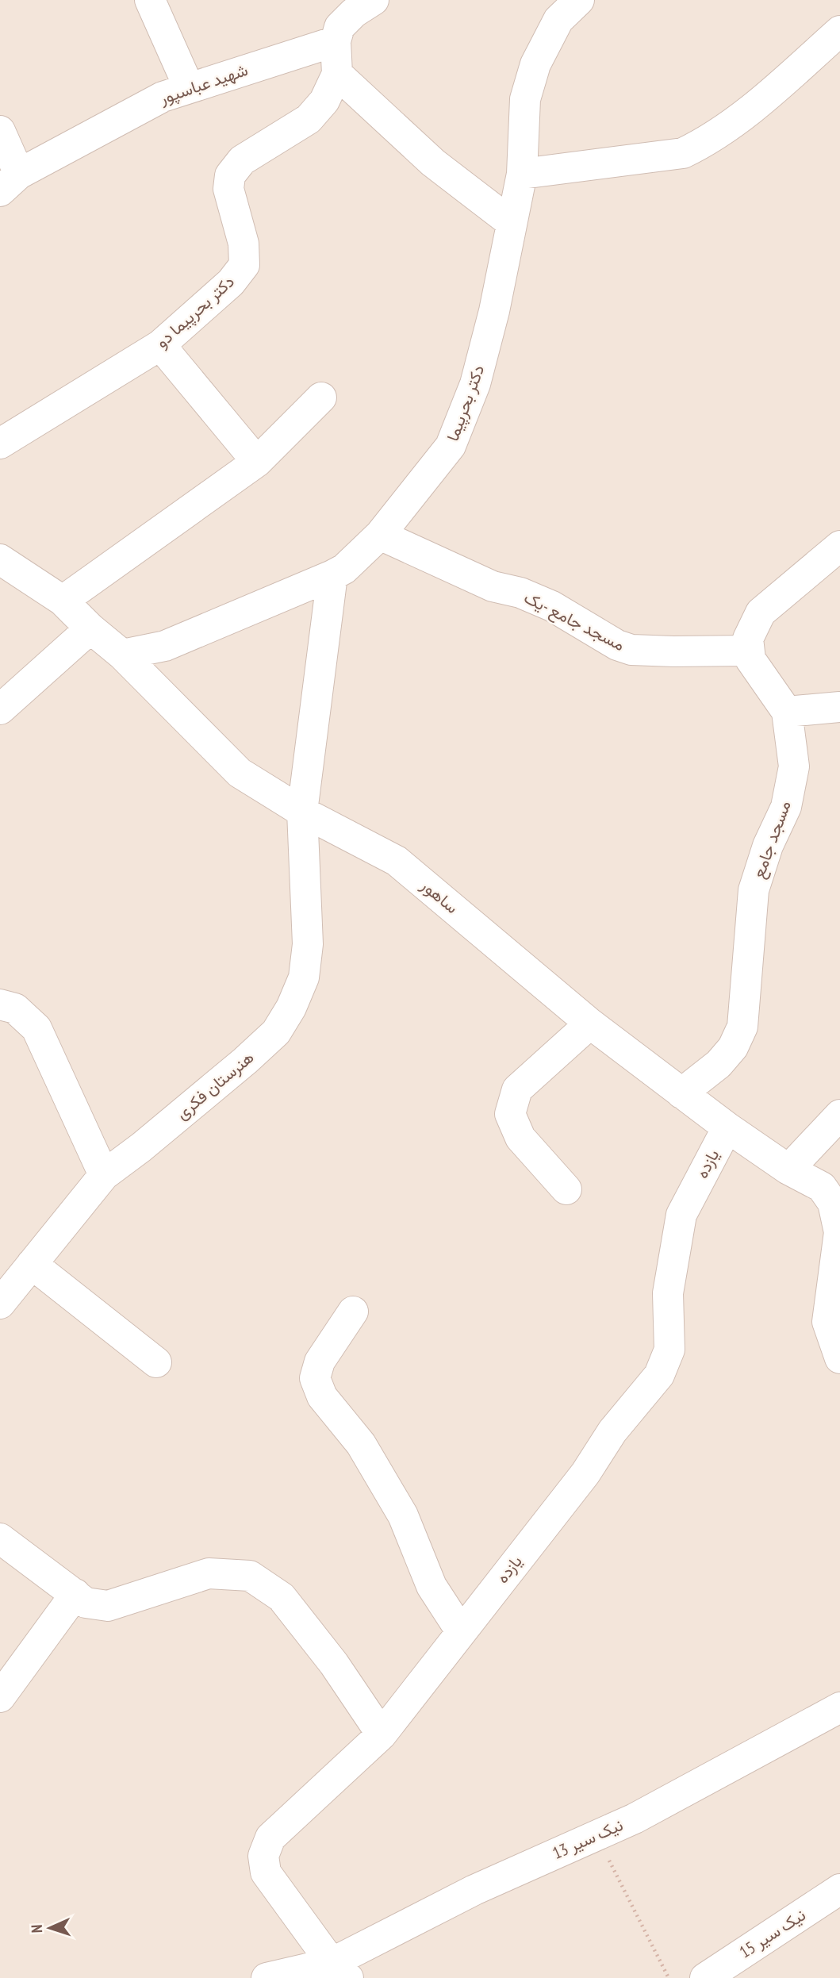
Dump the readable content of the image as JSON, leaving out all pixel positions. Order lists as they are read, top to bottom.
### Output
{
  "streets": {
    "street": [
      "شهید عباسپور",
      "دکتر بحرپیما دو",
      "دکتر بحرپیما",
      "مسجد جامع -یک",
      "مسجد جامع",
      "ساهور",
      "هنرستان فکری",
      "یازده",
      "نیک سیر 13",
      "نیک سیر 15"
    ]
  },
  "crossings": [
    ["شهید عباسپور", "دکتر بحرپیما دو"],
    ["دکتر بحرپیما", "مسجد جامع -یک"],
    ["دکتر بحرپیما", "ساهور"],
    ["مسجد جامع -یک", "مسجد جامع"],
    ["مسجد جامع", "ساهور"],
    ["ساهور", "هنرستان فکری"],
    ["ساهور", "یازده"],
    ["یازده", "نیک سیر 13"]
  ],
  "north": "left"
}
